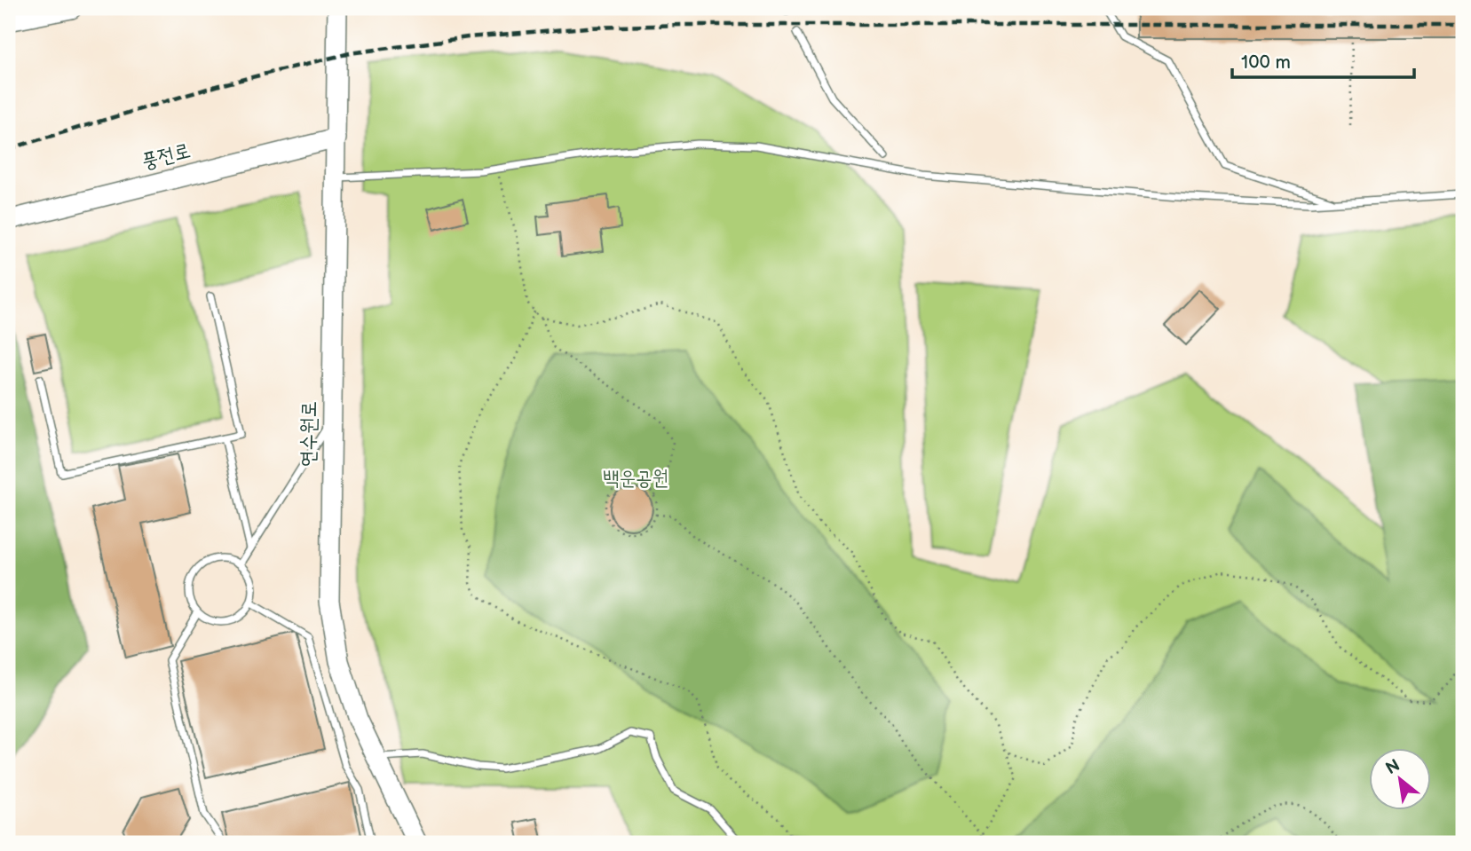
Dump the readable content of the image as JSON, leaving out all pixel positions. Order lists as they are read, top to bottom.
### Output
{
  "streets": {
    "street": ["풍전로", "연수원로"]
  },
  "crossings": [
    ["풍전로", "연수원로"]
  ],
  "parks": ["백운공원"],
  "scale_bar": "100 m",
  "north": "top left"
}
